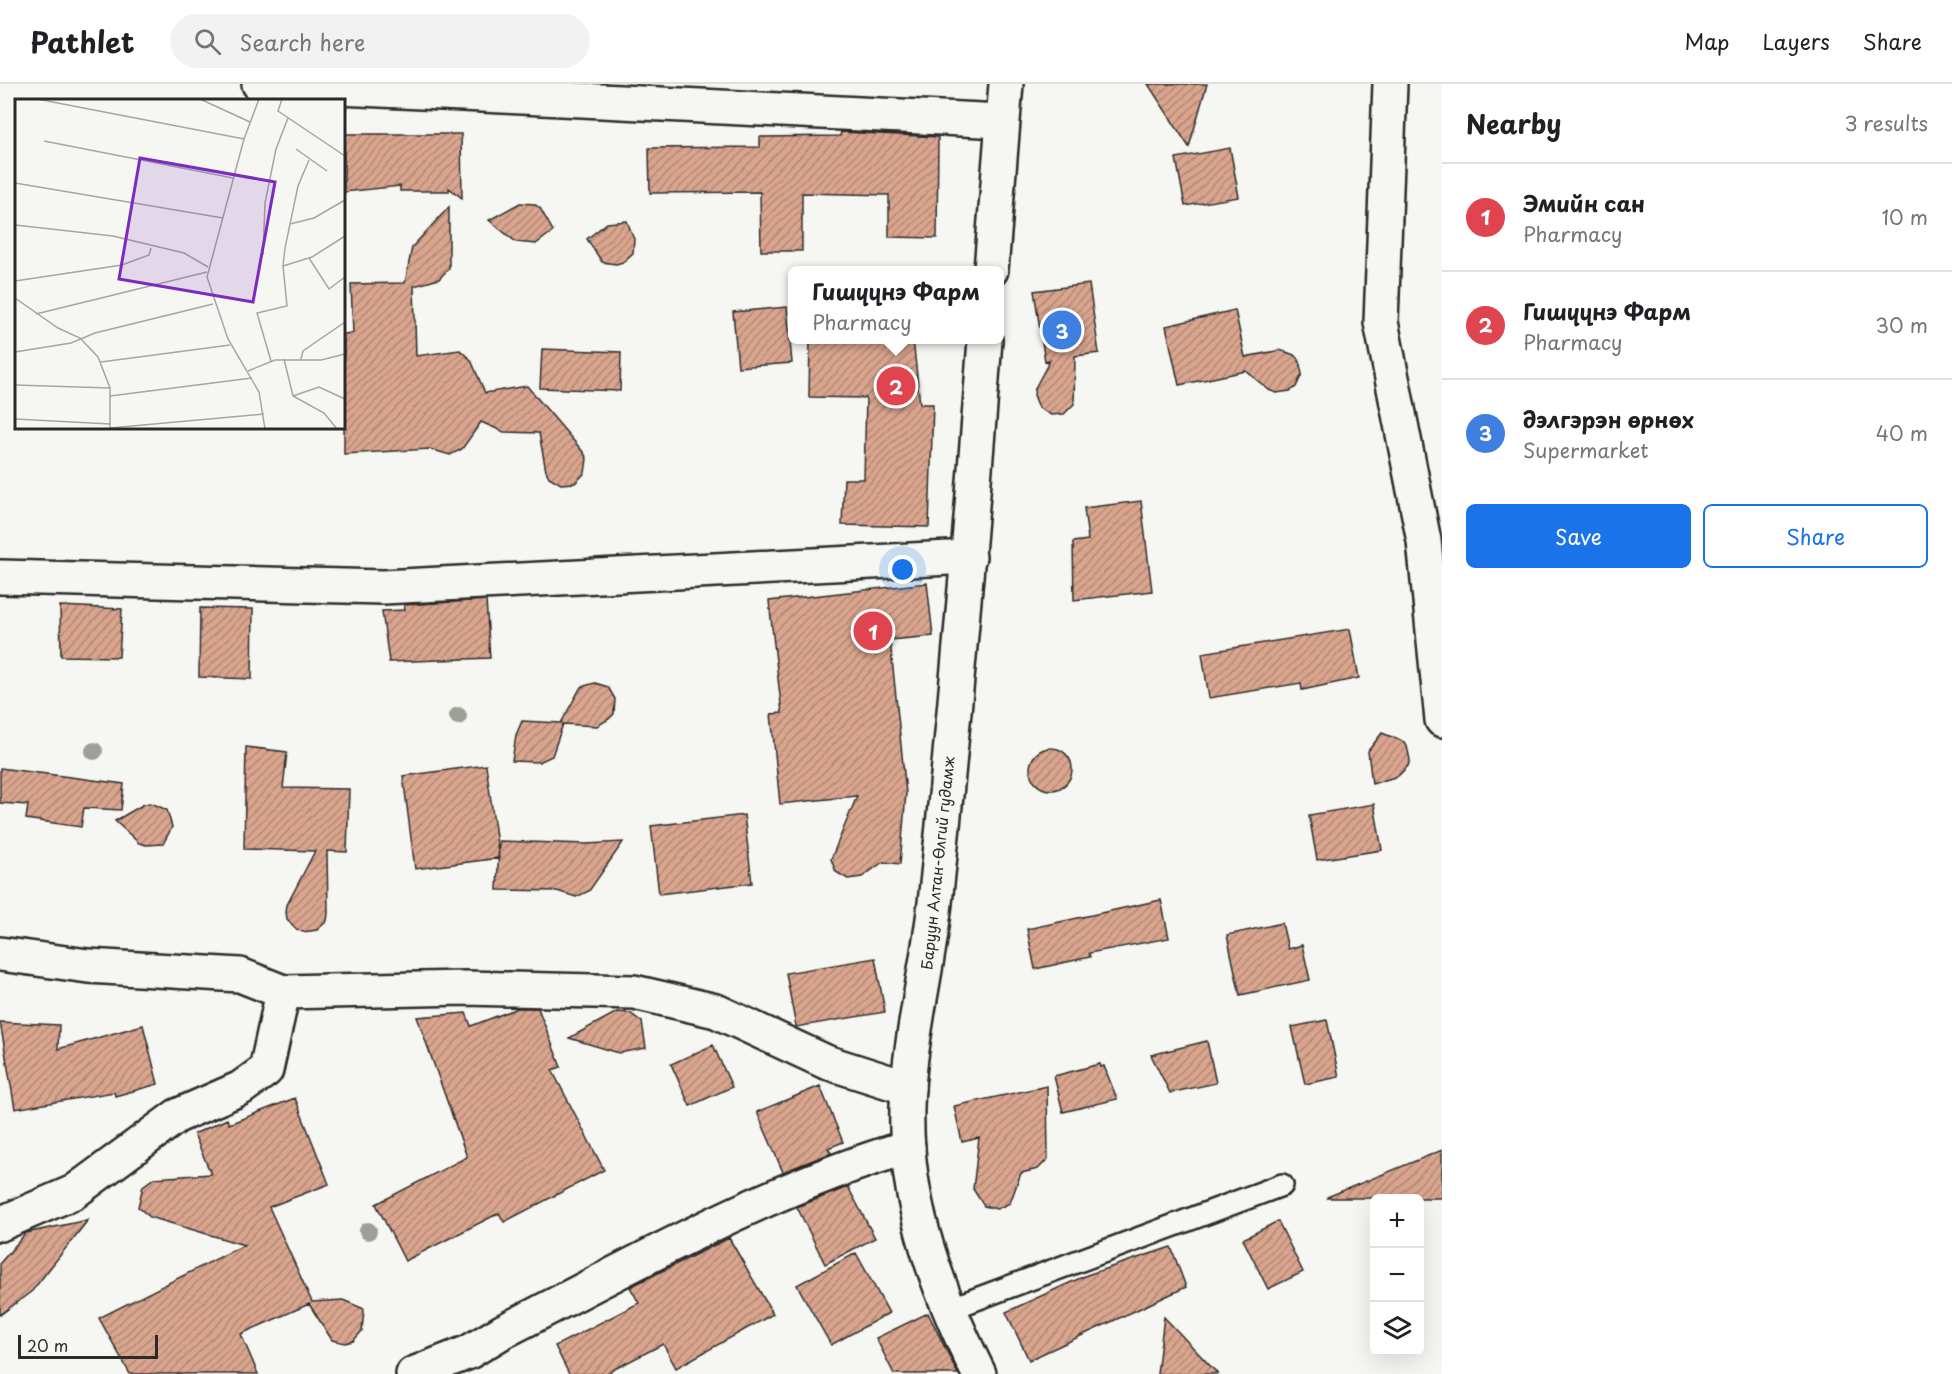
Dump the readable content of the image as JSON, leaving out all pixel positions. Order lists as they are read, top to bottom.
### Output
{
  "streets": {
    "street": ["Баруун Алтан-Өлгий гудамж"]
  },
  "scale_bar": "20 m",
  "page": {
    "header": "Pathlet",
    "search": "Search here",
    "nav": ["Map", "Layers", "Share"],
    "heading": ["Nearby", "3 results"],
    "list": [
      {
        "mark": "1",
        "name": "Эмийн сан",
        "note": "Pharmacy",
        "value": "10 m"
      },
      {
        "mark": "2",
        "name": "Гишүүнэ Фарм",
        "note": "Pharmacy",
        "value": "30 m"
      },
      {
        "mark": "3",
        "name": "дэлгэрэн өрнөх",
        "note": "Supermarket",
        "value": "40 m"
      }
    ],
    "popup": ["Гишүүнэ Фарм", "Pharmacy"],
    "pins": ["3", "2", "1"],
    "buttons": ["Save", "Share"],
    "map_buttons": ["+", "−"],
    "scale": "20 m"
  }
}
